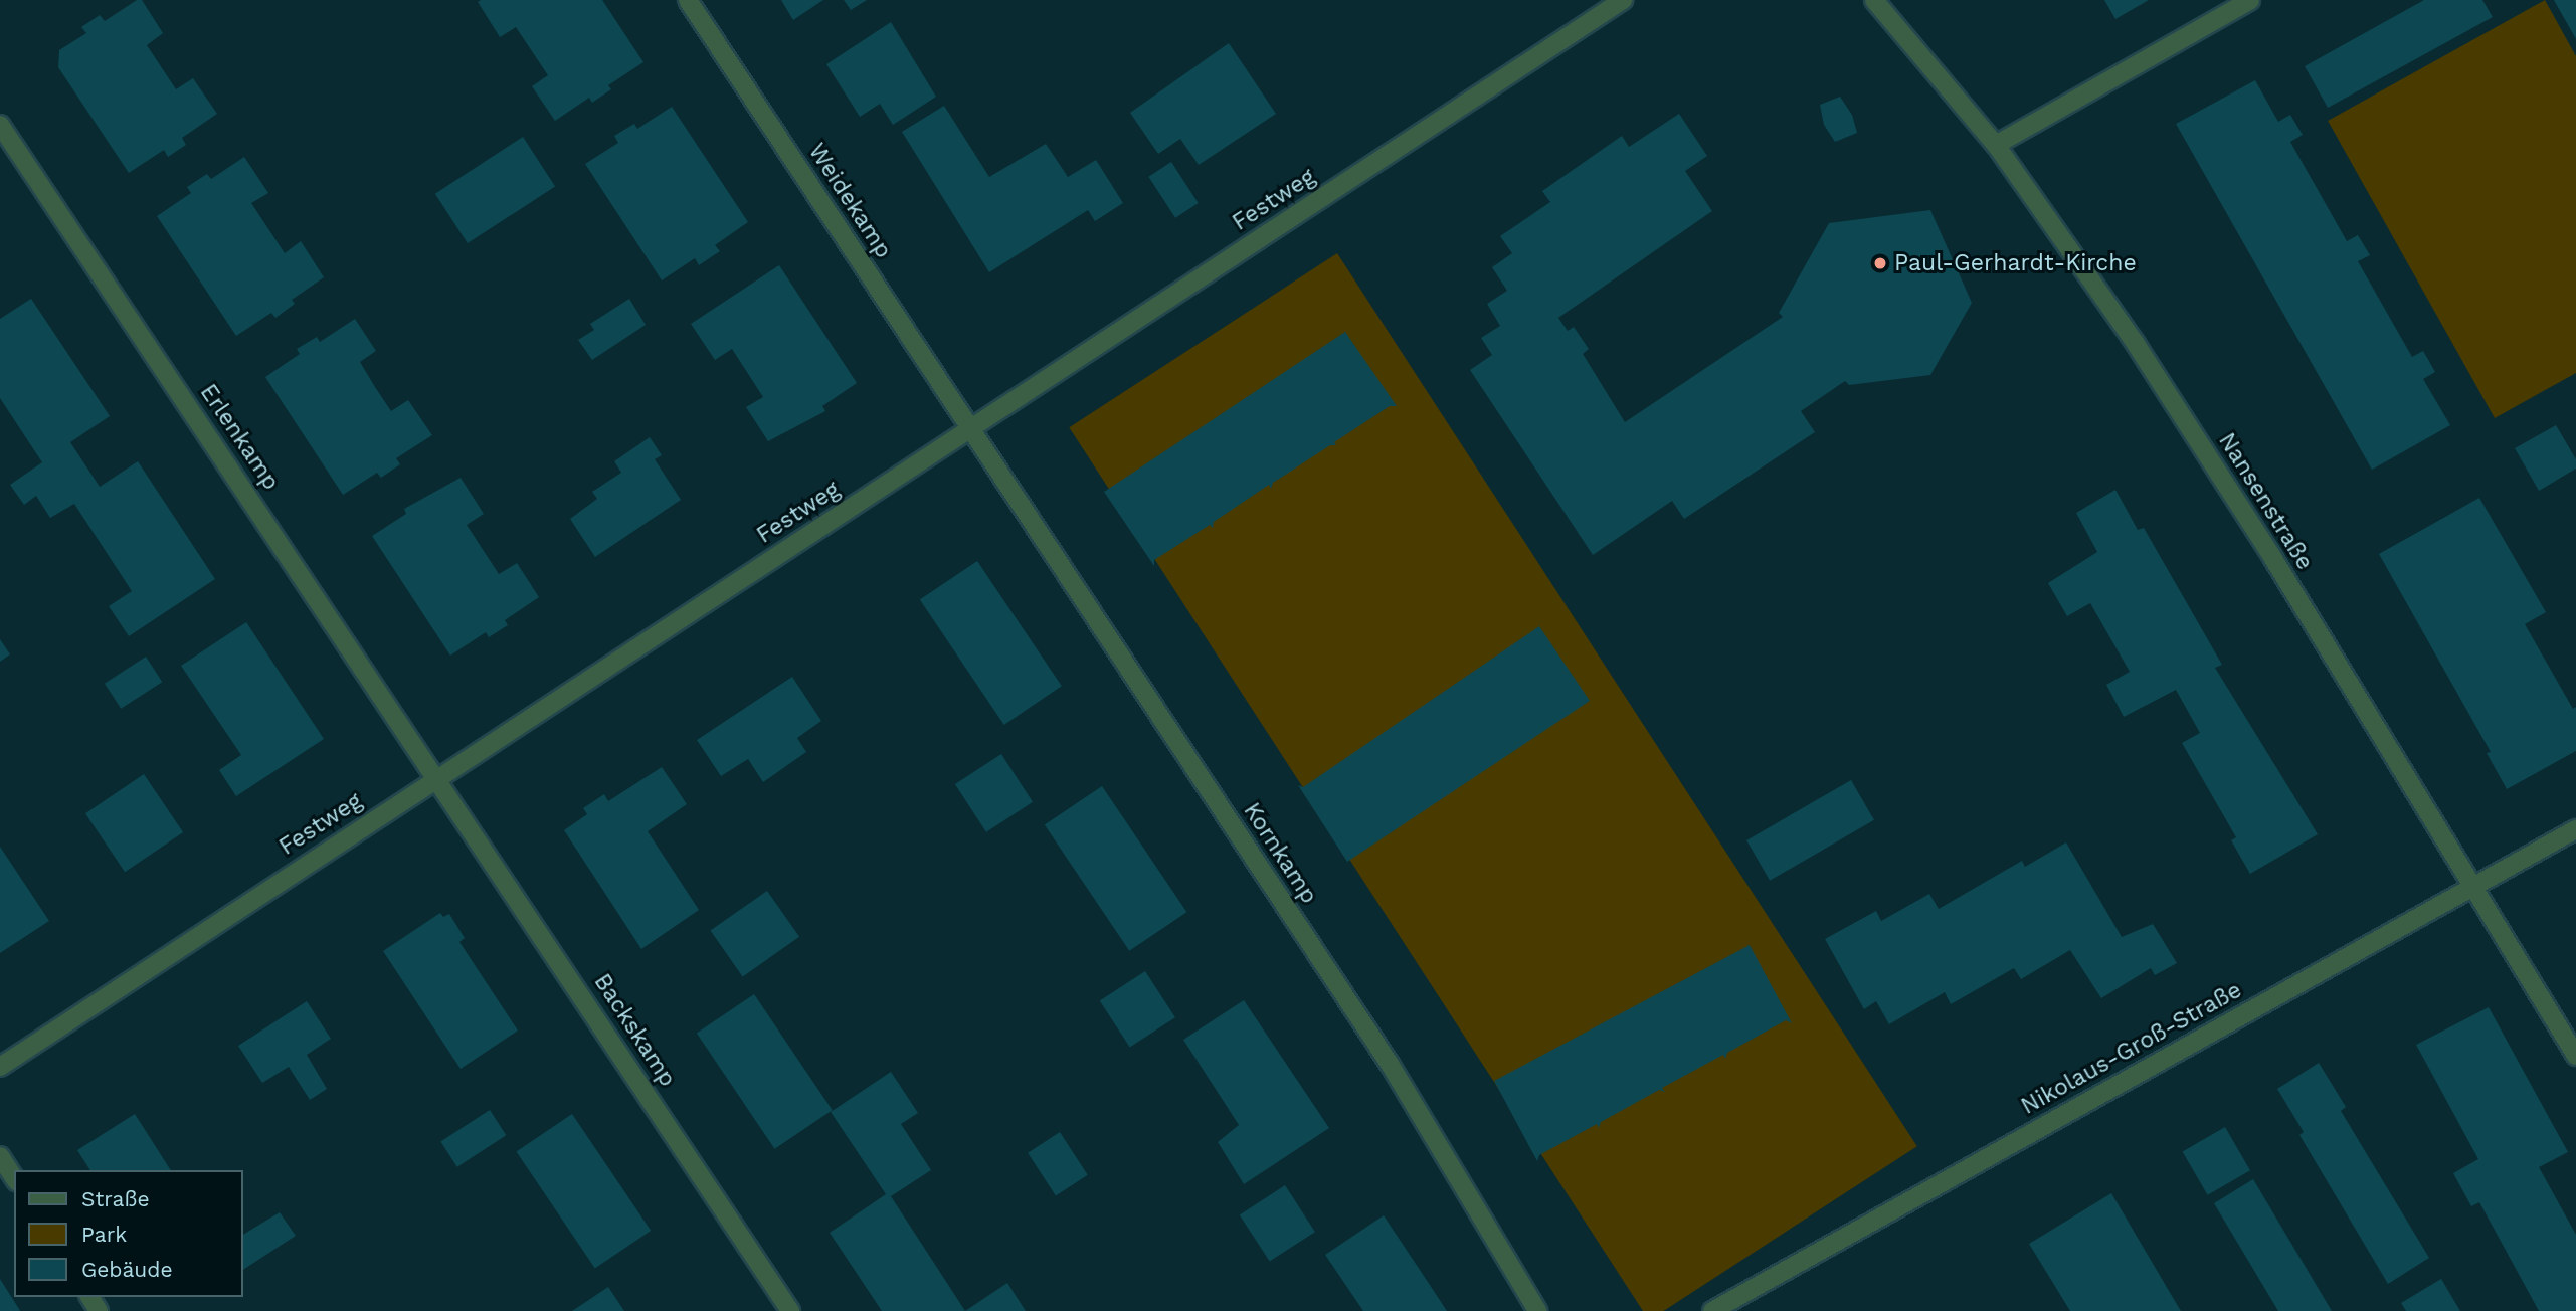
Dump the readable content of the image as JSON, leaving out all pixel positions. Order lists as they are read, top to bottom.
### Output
{
  "streets": {
    "street": [
      "Festweg",
      "Weidekamp",
      "Erlenkamp",
      "Nansenstraße",
      "Kornkamp",
      "Backskamp",
      "Nikolaus-Groß-Straße"
    ]
  },
  "crossings": [
    ["Festweg", "Weidekamp"],
    ["Festweg", "Erlenkamp"],
    ["Festweg", "Kornkamp"],
    ["Festweg", "Backskamp"],
    ["Weidekamp", "Kornkamp"],
    ["Erlenkamp", "Backskamp"],
    ["Nansenstraße", "Nikolaus-Groß-Straße"]
  ],
  "places": ["Paul-Gerhardt-Kirche"],
  "legend": ["Straße", "Park", "Gebäude"]
}
